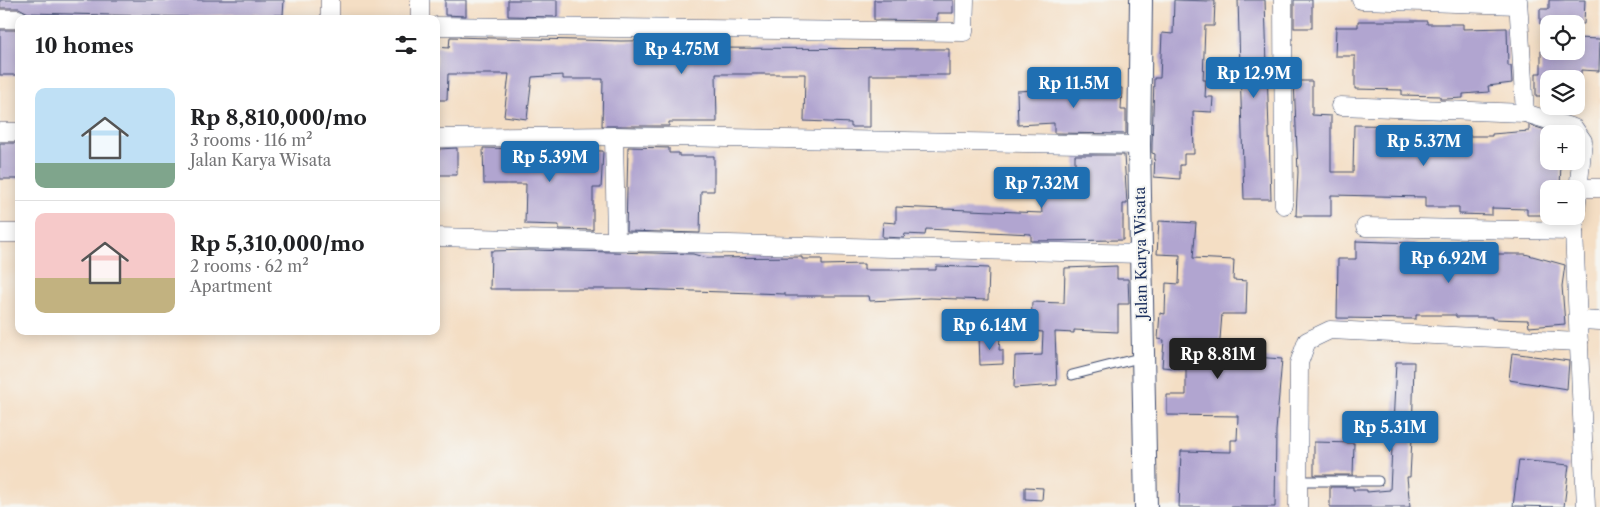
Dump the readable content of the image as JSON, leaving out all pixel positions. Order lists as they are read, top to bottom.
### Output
{
  "streets": {
    "street": ["Jalan Karya Wisata"]
  },
  "page": {
    "map_buttons": ["+", "−"],
    "heading": "10 homes",
    "price": [
      "Rp 4.75M",
      "Rp 12.9M",
      "Rp 11.5M",
      "Rp 5.37M",
      "Rp 5.39M",
      "Rp 7.32M",
      "Rp 6.92M",
      "Rp 6.14M",
      "Rp 8.81M",
      "Rp 5.31M"
    ],
    "list": [
      {
        "name": "Rp 8,810,000/mo",
        "note": "3 rooms · 116 m² · Jalan Karya Wisata"
      },
      {
        "name": "Rp 5,310,000/mo",
        "note": "2 rooms · 62 m² · Apartment"
      }
    ]
  }
}
